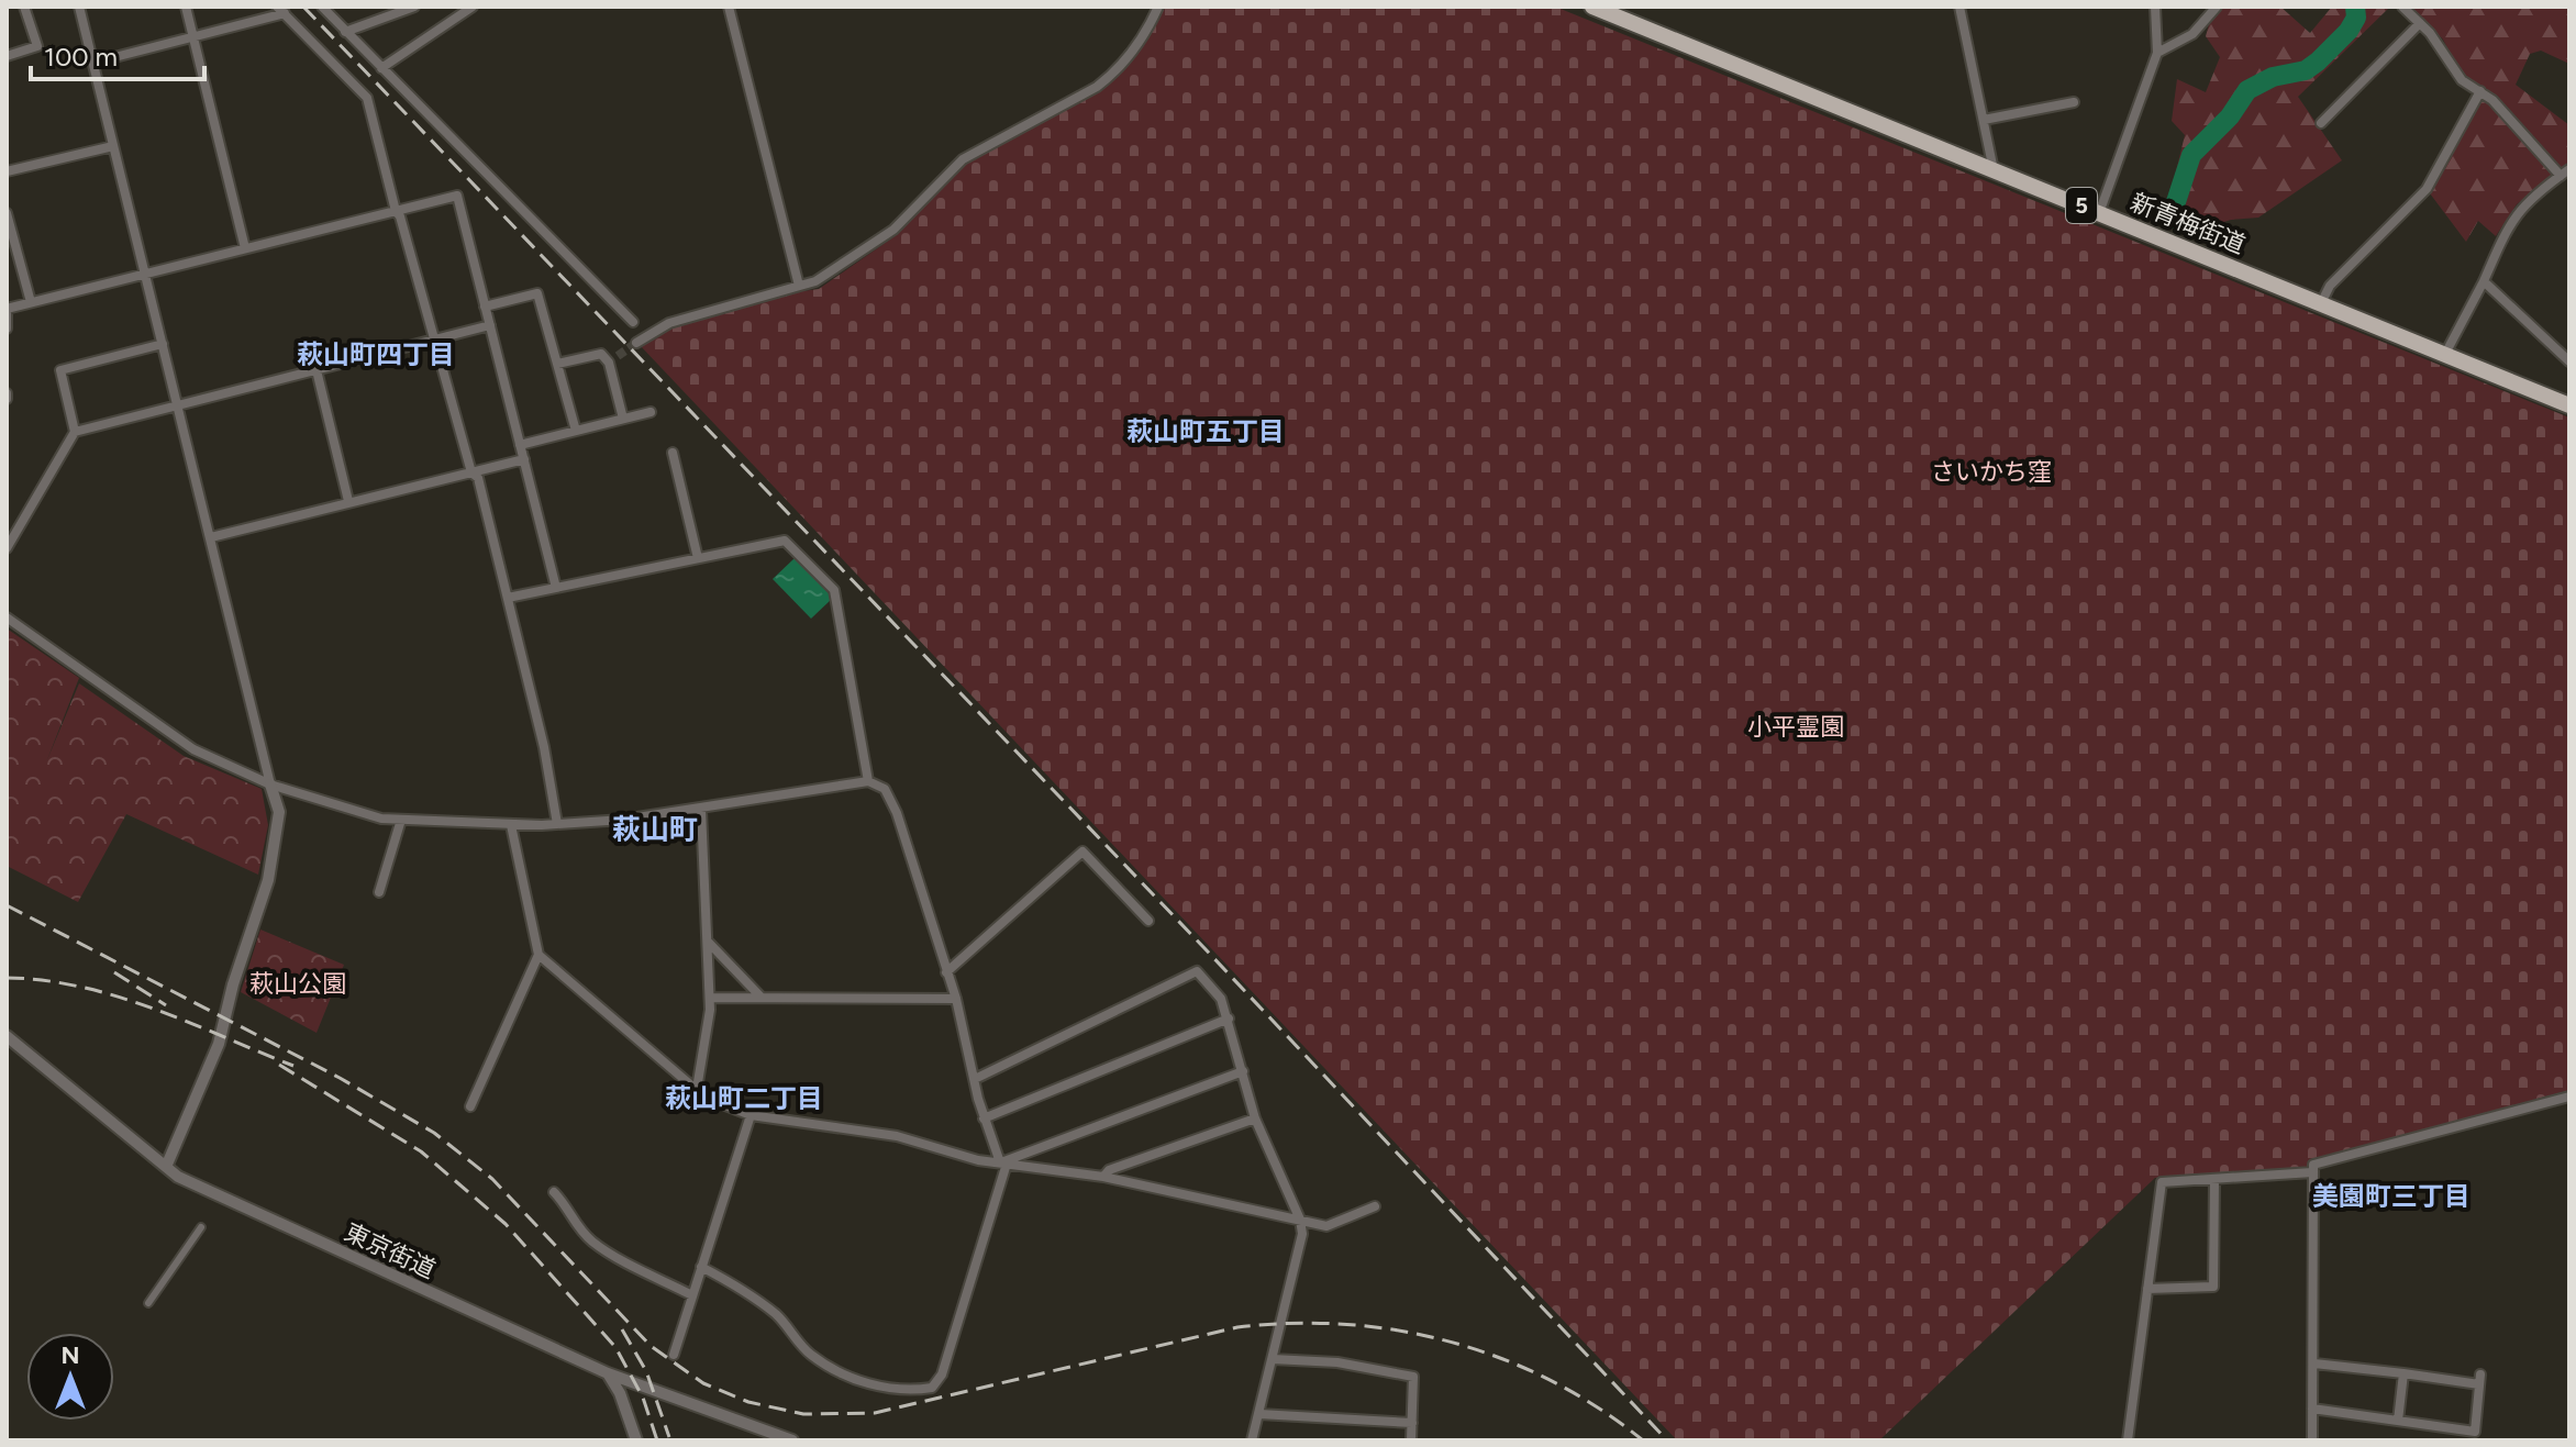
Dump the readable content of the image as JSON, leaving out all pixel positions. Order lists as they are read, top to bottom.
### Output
{
  "streets": {
    "main road": ["5", "新青梅街道"],
    "street": ["東京街道"]
  },
  "districts": [
    "萩山町四丁目",
    "萩山町五丁目",
    "萩山町",
    "萩山町二丁目",
    "美園町三丁目"
  ],
  "parks": ["さいかち窪", "小平霊園", "萩山公園"],
  "scale_bar": "100 m",
  "north": "top"
}
